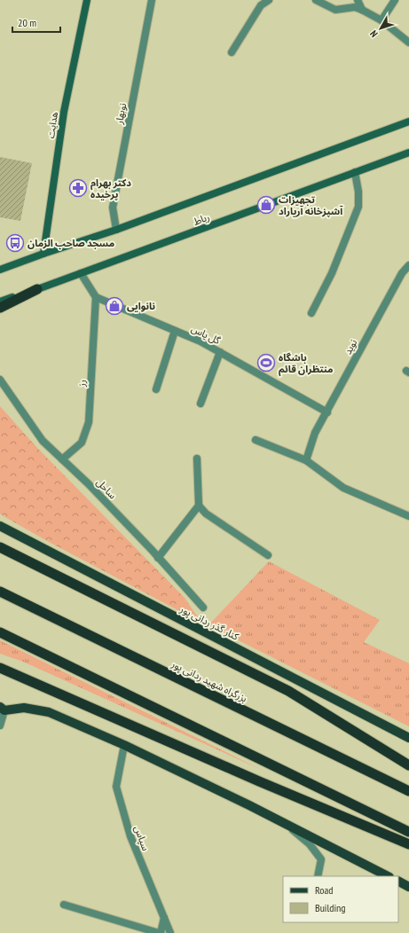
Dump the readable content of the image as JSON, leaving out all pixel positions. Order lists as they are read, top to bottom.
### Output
{
  "streets": {
    "highway": ["بزرگراه شهید ردانی پور"],
    "main road": ["هدایت", "رباط", "کنار گذر ردانی پور"],
    "street": [
      "نوبهار",
      "گل یاس",
      "نوید",
      "رز",
      "ساحل",
      "سپاس"
    ]
  },
  "crossings": [
    ["نوبهار", "رباط"],
    ["هدایت", "رباط"],
    ["گل یاس", "نوید"],
    ["گل یاس", "رز"],
    ["رز", "ساحل"]
  ],
  "places": {
    "pharmacy": ["دکتر بهرام پرخیده"],
    "shop": ["تجهیزات آشپزخانه آریاراد", "نانوایی"],
    "bus stop": ["مسجد صاحب الزمان"],
    "sports": ["باشگاه منتظران قائم"]
  },
  "legend": ["Road", "Building"],
  "scale_bar": "20 m",
  "north": "bottom left"
}
